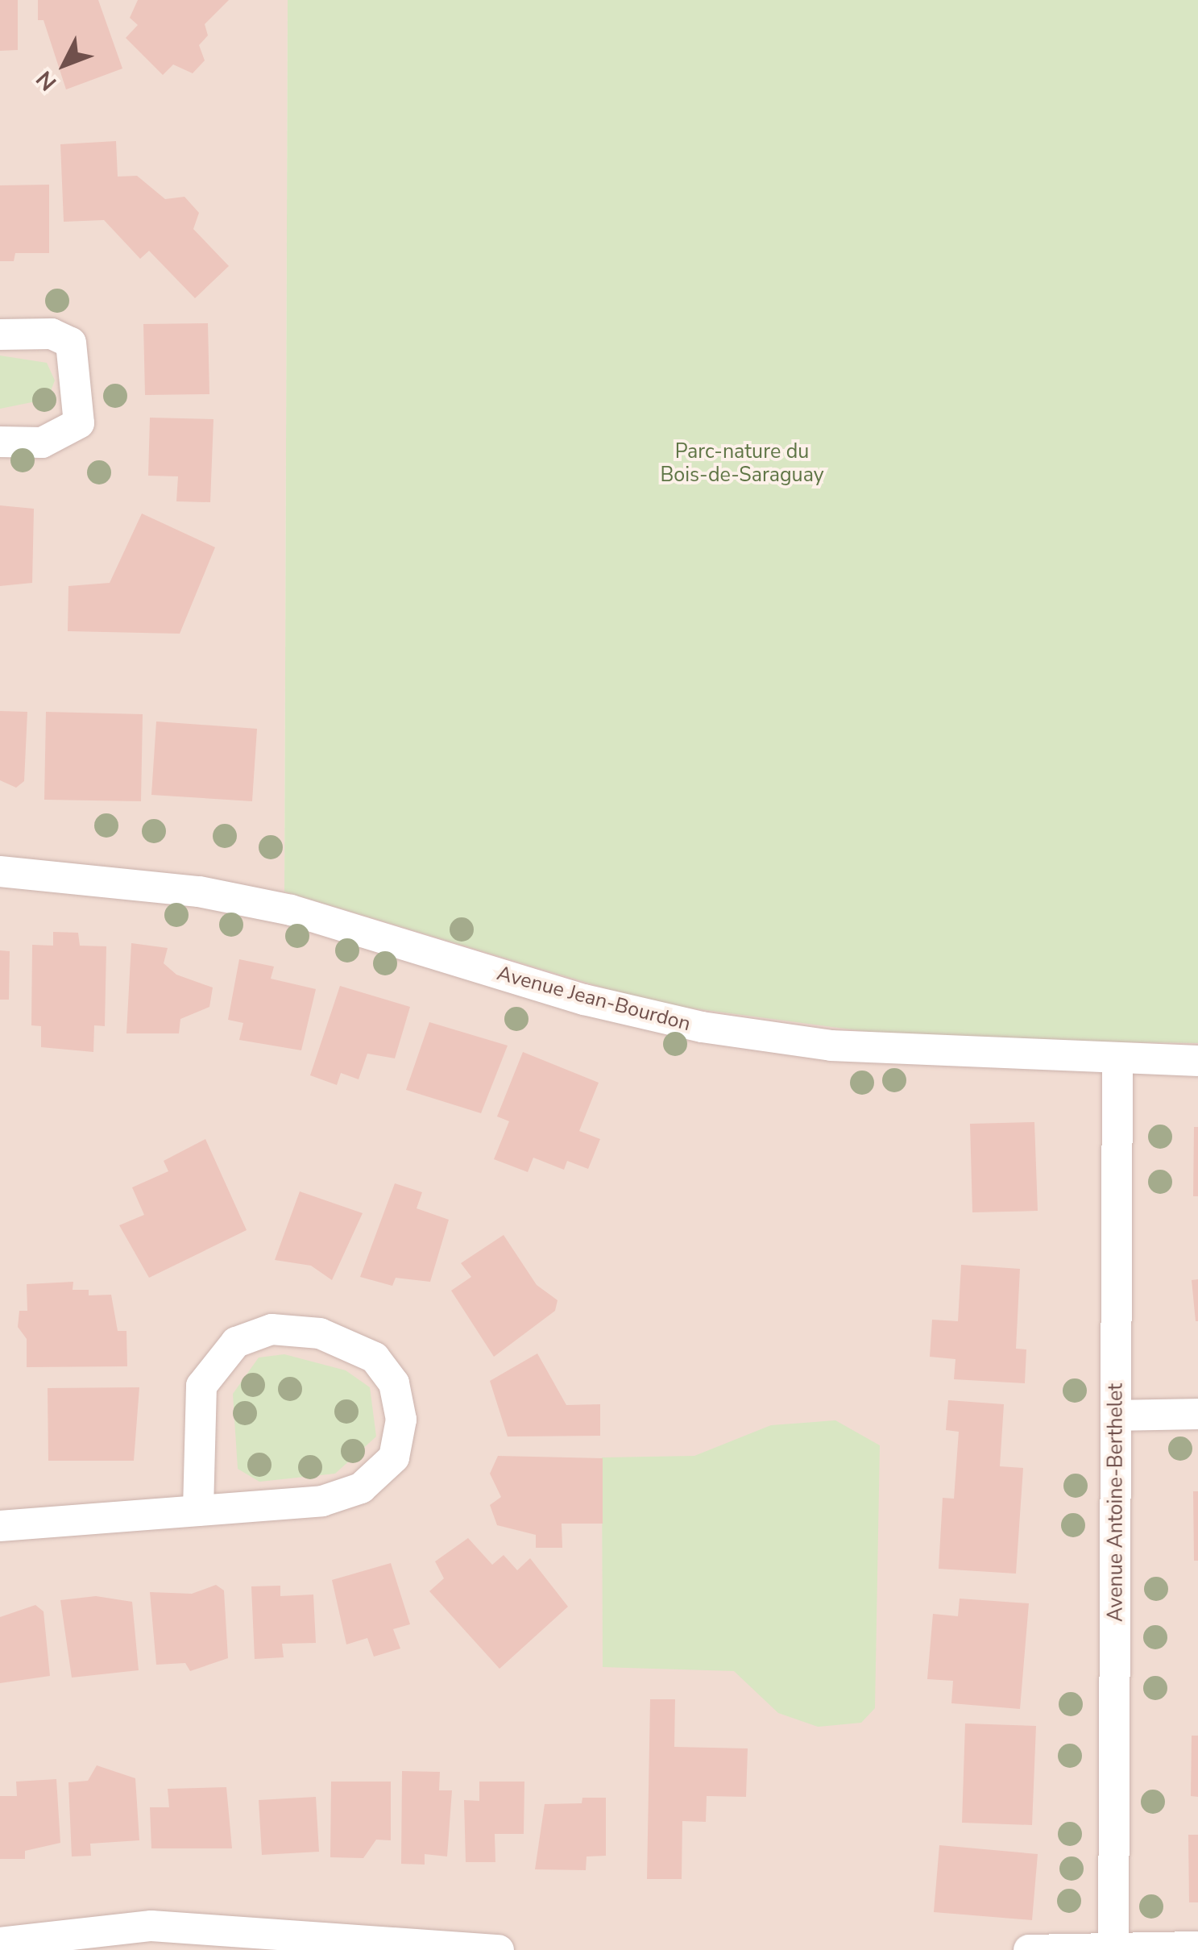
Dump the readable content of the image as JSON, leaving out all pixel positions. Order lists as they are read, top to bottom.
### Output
{
  "streets": {
    "street": ["Avenue Jean-Bourdon", "Avenue Antoine-Berthelet"]
  },
  "crossings": [
    ["Avenue Jean-Bourdon", "Avenue Antoine-Berthelet"]
  ],
  "parks": ["Parc-nature du Bois-de-Saraguay"],
  "north": "bottom left"
}
